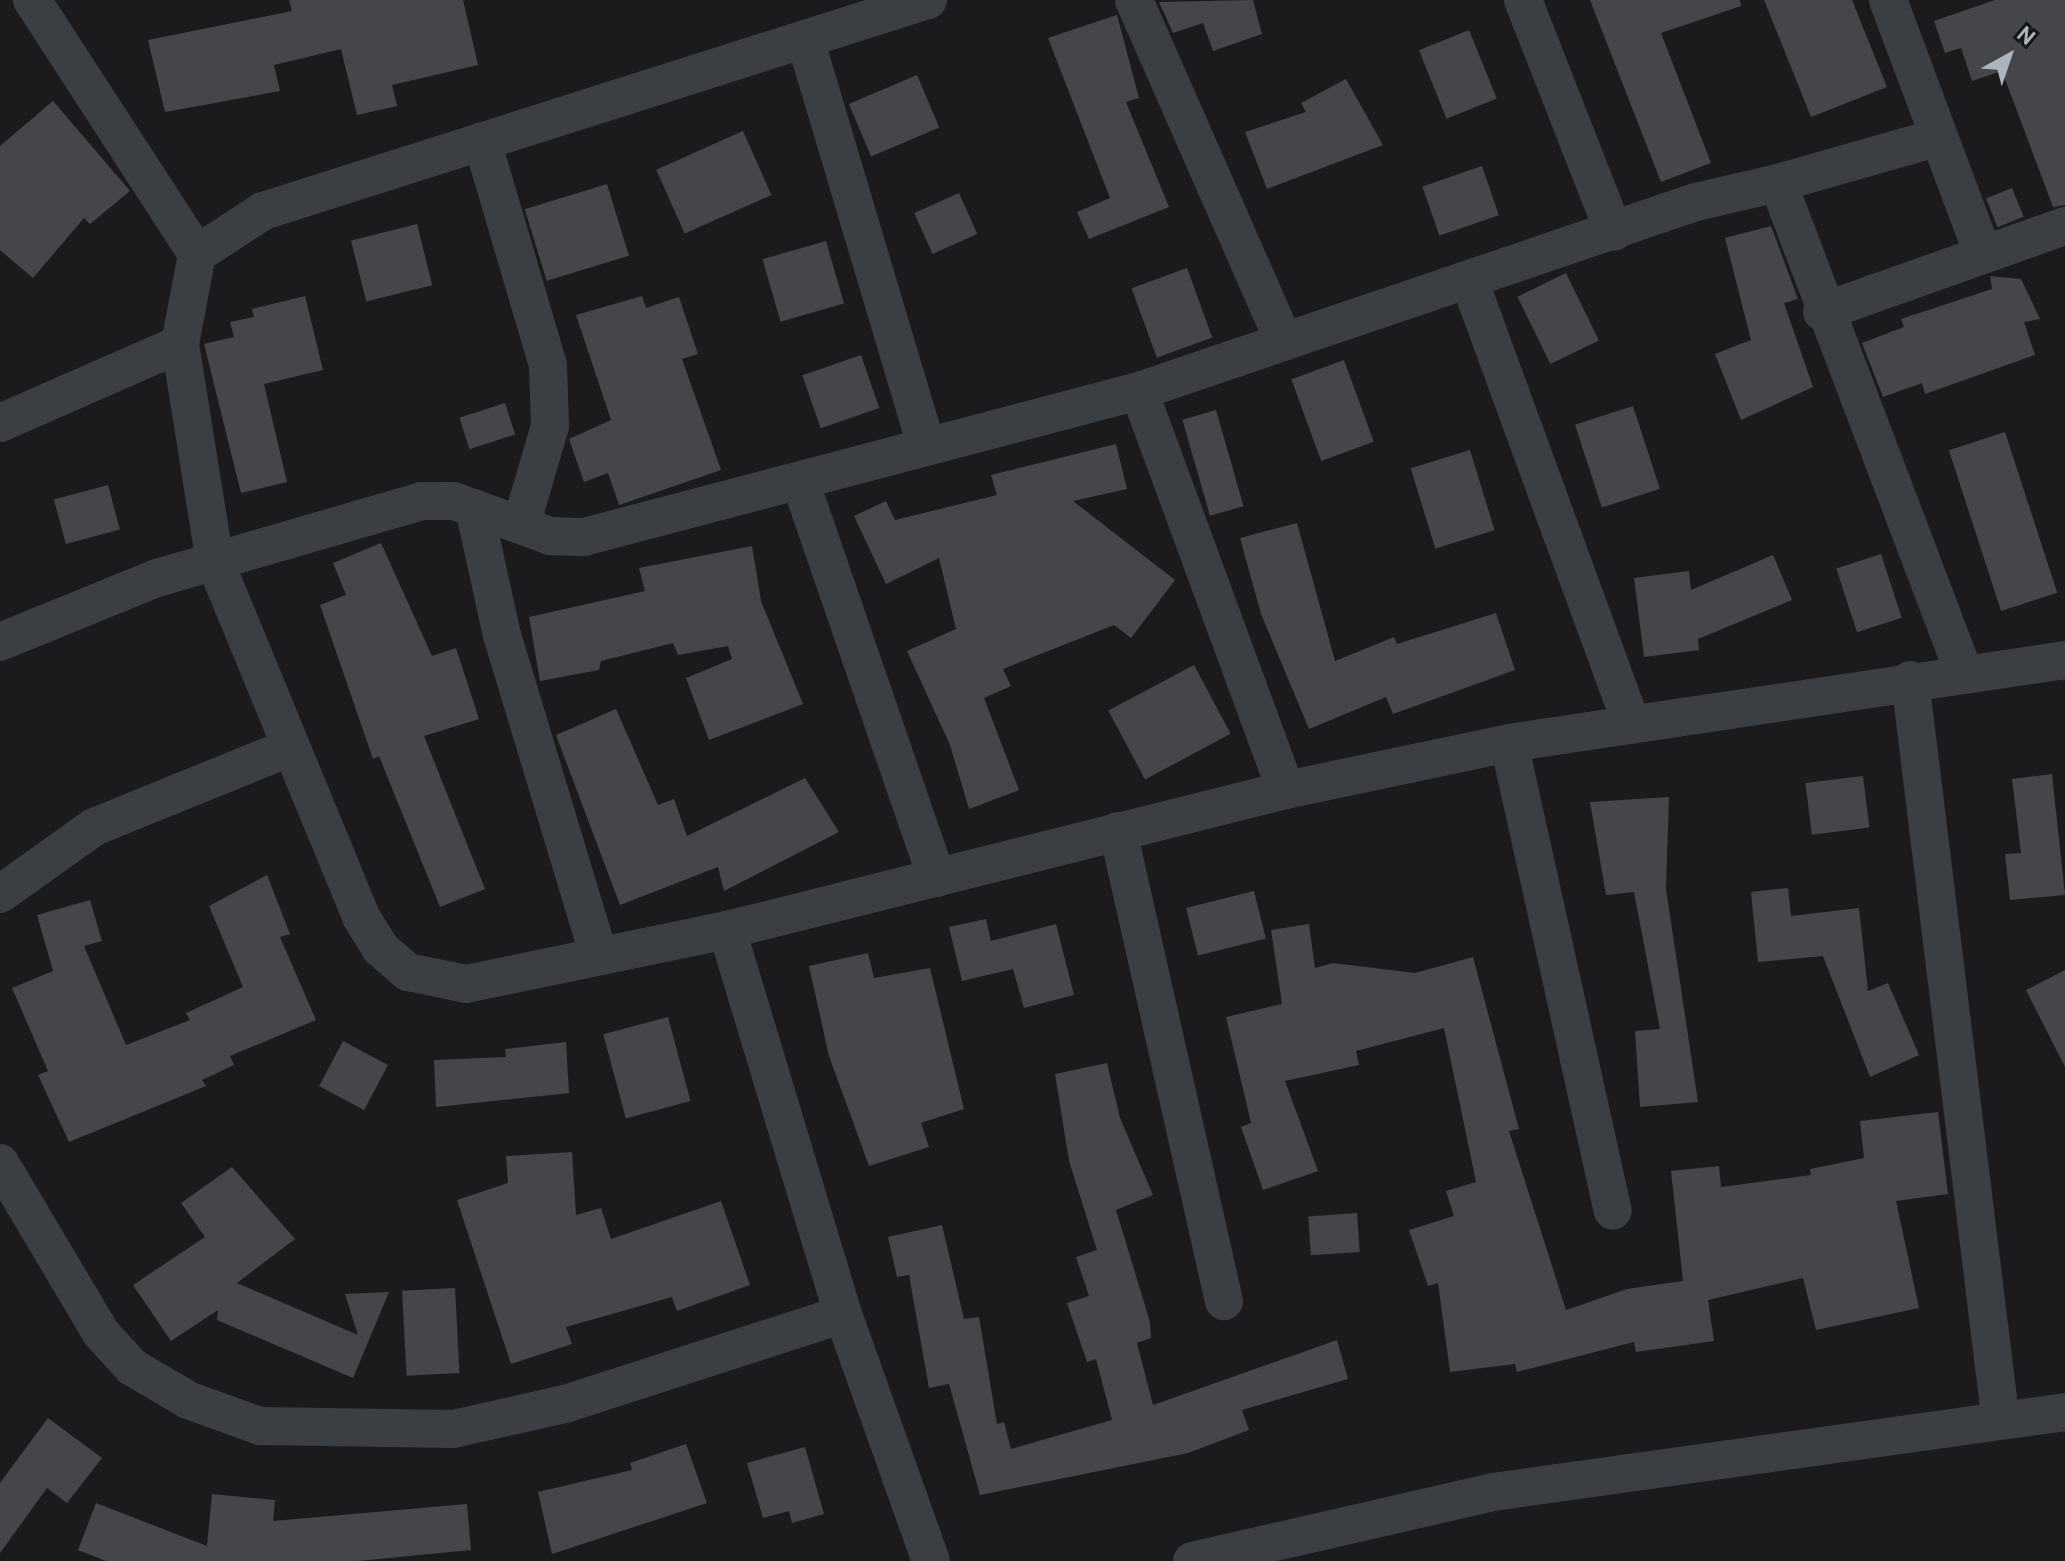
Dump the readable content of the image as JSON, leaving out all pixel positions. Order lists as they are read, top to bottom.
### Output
{
  "north": "top right"
}
